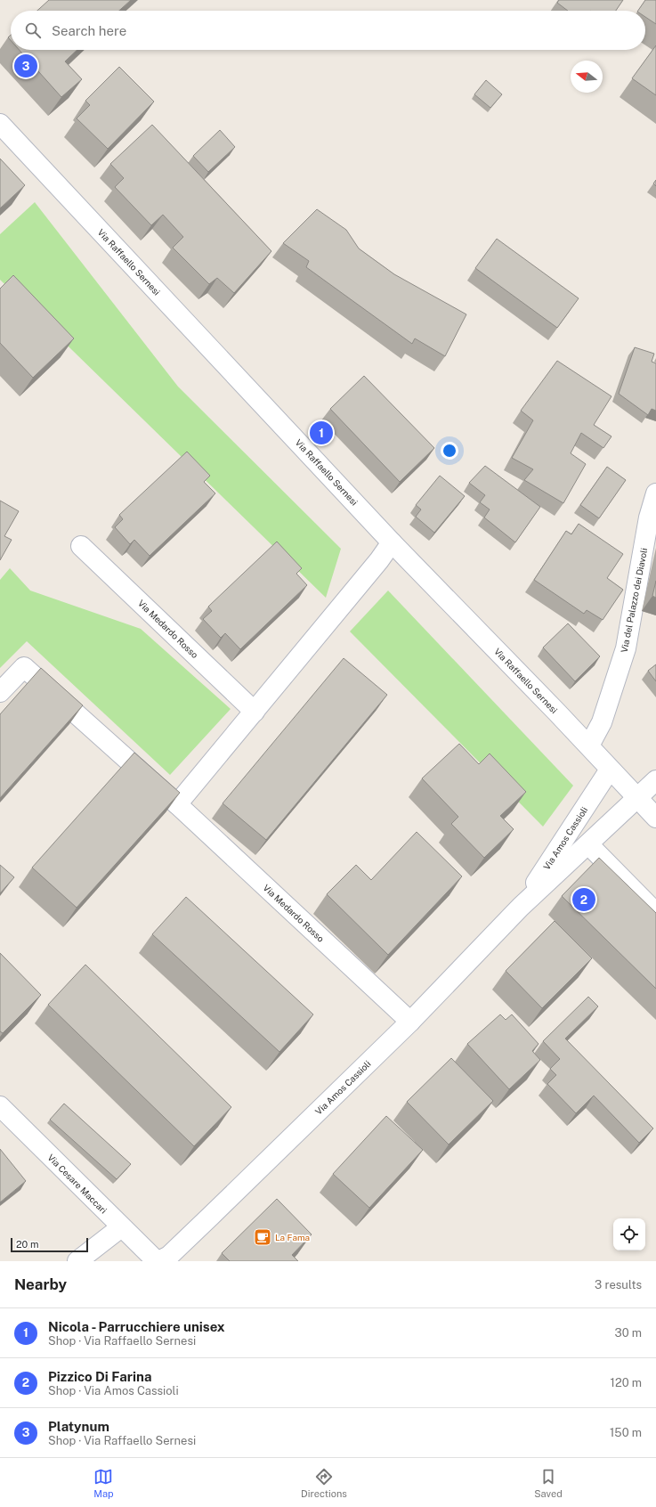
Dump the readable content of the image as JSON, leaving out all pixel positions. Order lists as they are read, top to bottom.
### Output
{
  "streets": {
    "street": [
      "Via Raffaello Sernesi",
      "Via del Palazzo dei Diavoli",
      "Via Medardo Rosso",
      "Via Amos Cassioli",
      "Via Cesare Maccari"
    ]
  },
  "crossings": [
    ["Via Raffaello Sernesi", "Via del Palazzo dei Diavoli"],
    ["Via Raffaello Sernesi", "Via Amos Cassioli"],
    ["Via Medardo Rosso", "Via Amos Cassioli"],
    ["Via Amos Cassioli", "Via Cesare Maccari"]
  ],
  "places": {
    "cafe": ["La Fama"]
  },
  "scale_bar": "20 m",
  "north": "left",
  "page": {
    "search": "Search here",
    "pins": ["3", "1", "2"],
    "scale": "20 m",
    "heading": ["Nearby", "3 results"],
    "list": [
      {
        "mark": "1",
        "name": "Nicola - Parrucchiere unisex",
        "note": "Shop · Via Raffaello Sernesi",
        "value": "30 m"
      },
      {
        "mark": "2",
        "name": "Pizzico Di Farina",
        "note": "Shop · Via Amos Cassioli",
        "value": "120 m"
      },
      {
        "mark": "3",
        "name": "Platynum",
        "note": "Shop · Via Raffaello Sernesi",
        "value": "150 m"
      }
    ],
    "nav": ["Map", "Directions", "Saved"]
  }
}
